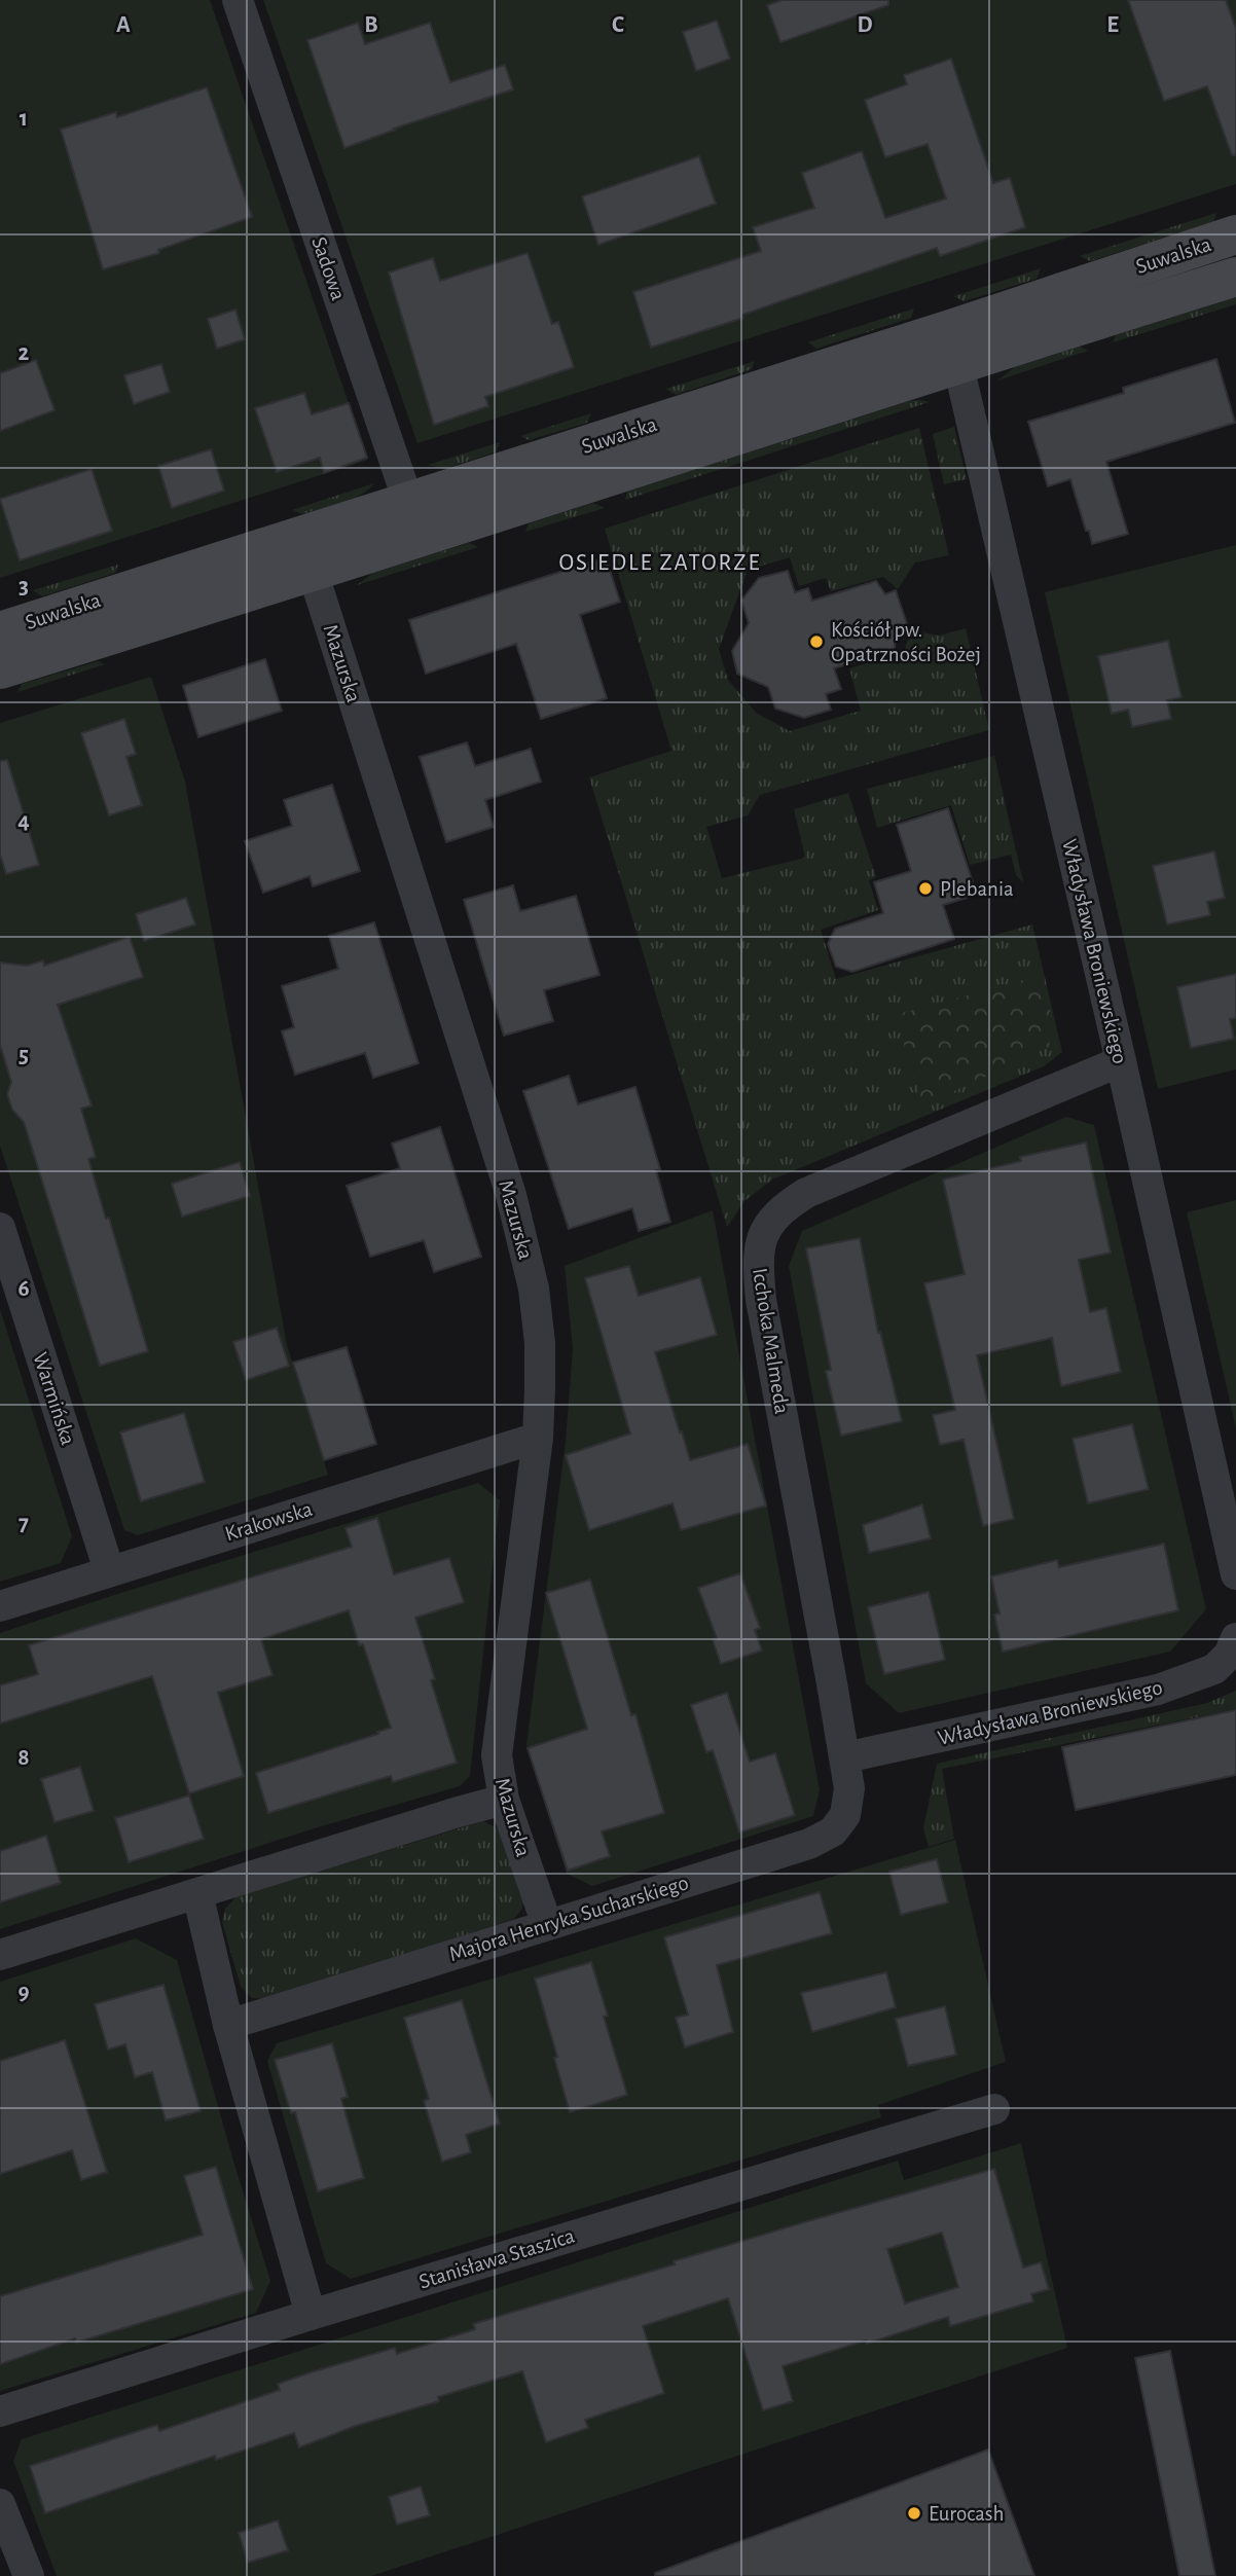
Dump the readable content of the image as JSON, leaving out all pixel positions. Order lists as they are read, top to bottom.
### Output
{
  "streets": {
    "street": [
      "Suwalska",
      "Sadowa",
      "Mazurska",
      "Władysława Broniewskiego",
      "Icchoka Malmeda",
      "Warmińska",
      "Krakowska",
      "Majora Henryka Sucharskiego",
      "Stanisława Staszica"
    ]
  },
  "crossings": [
    ["Suwalska", "Sadowa"],
    ["Suwalska", "Mazurska"],
    ["Suwalska", "Władysława Broniewskiego"],
    ["Mazurska", "Krakowska"],
    ["Mazurska", "Majora Henryka Sucharskiego"],
    ["Władysława Broniewskiego", "Icchoka Malmeda"],
    ["Władysława Broniewskiego", "Majora Henryka Sucharskiego"],
    ["Icchoka Malmeda", "Majora Henryka Sucharskiego"],
    ["Warmińska", "Krakowska"]
  ],
  "districts": ["OSIEDLE ZATORZE"],
  "places": ["Kościół pw. Opatrzności Bożej", "Plebania", "Eurocash"],
  "grid": {
    "columns": [
      "A",
      "B",
      "C",
      "D",
      "E"
    ],
    "rows": [
      "1",
      "2",
      "3",
      "4",
      "5",
      "6",
      "7",
      "8",
      "9"
    ]
  }
}
